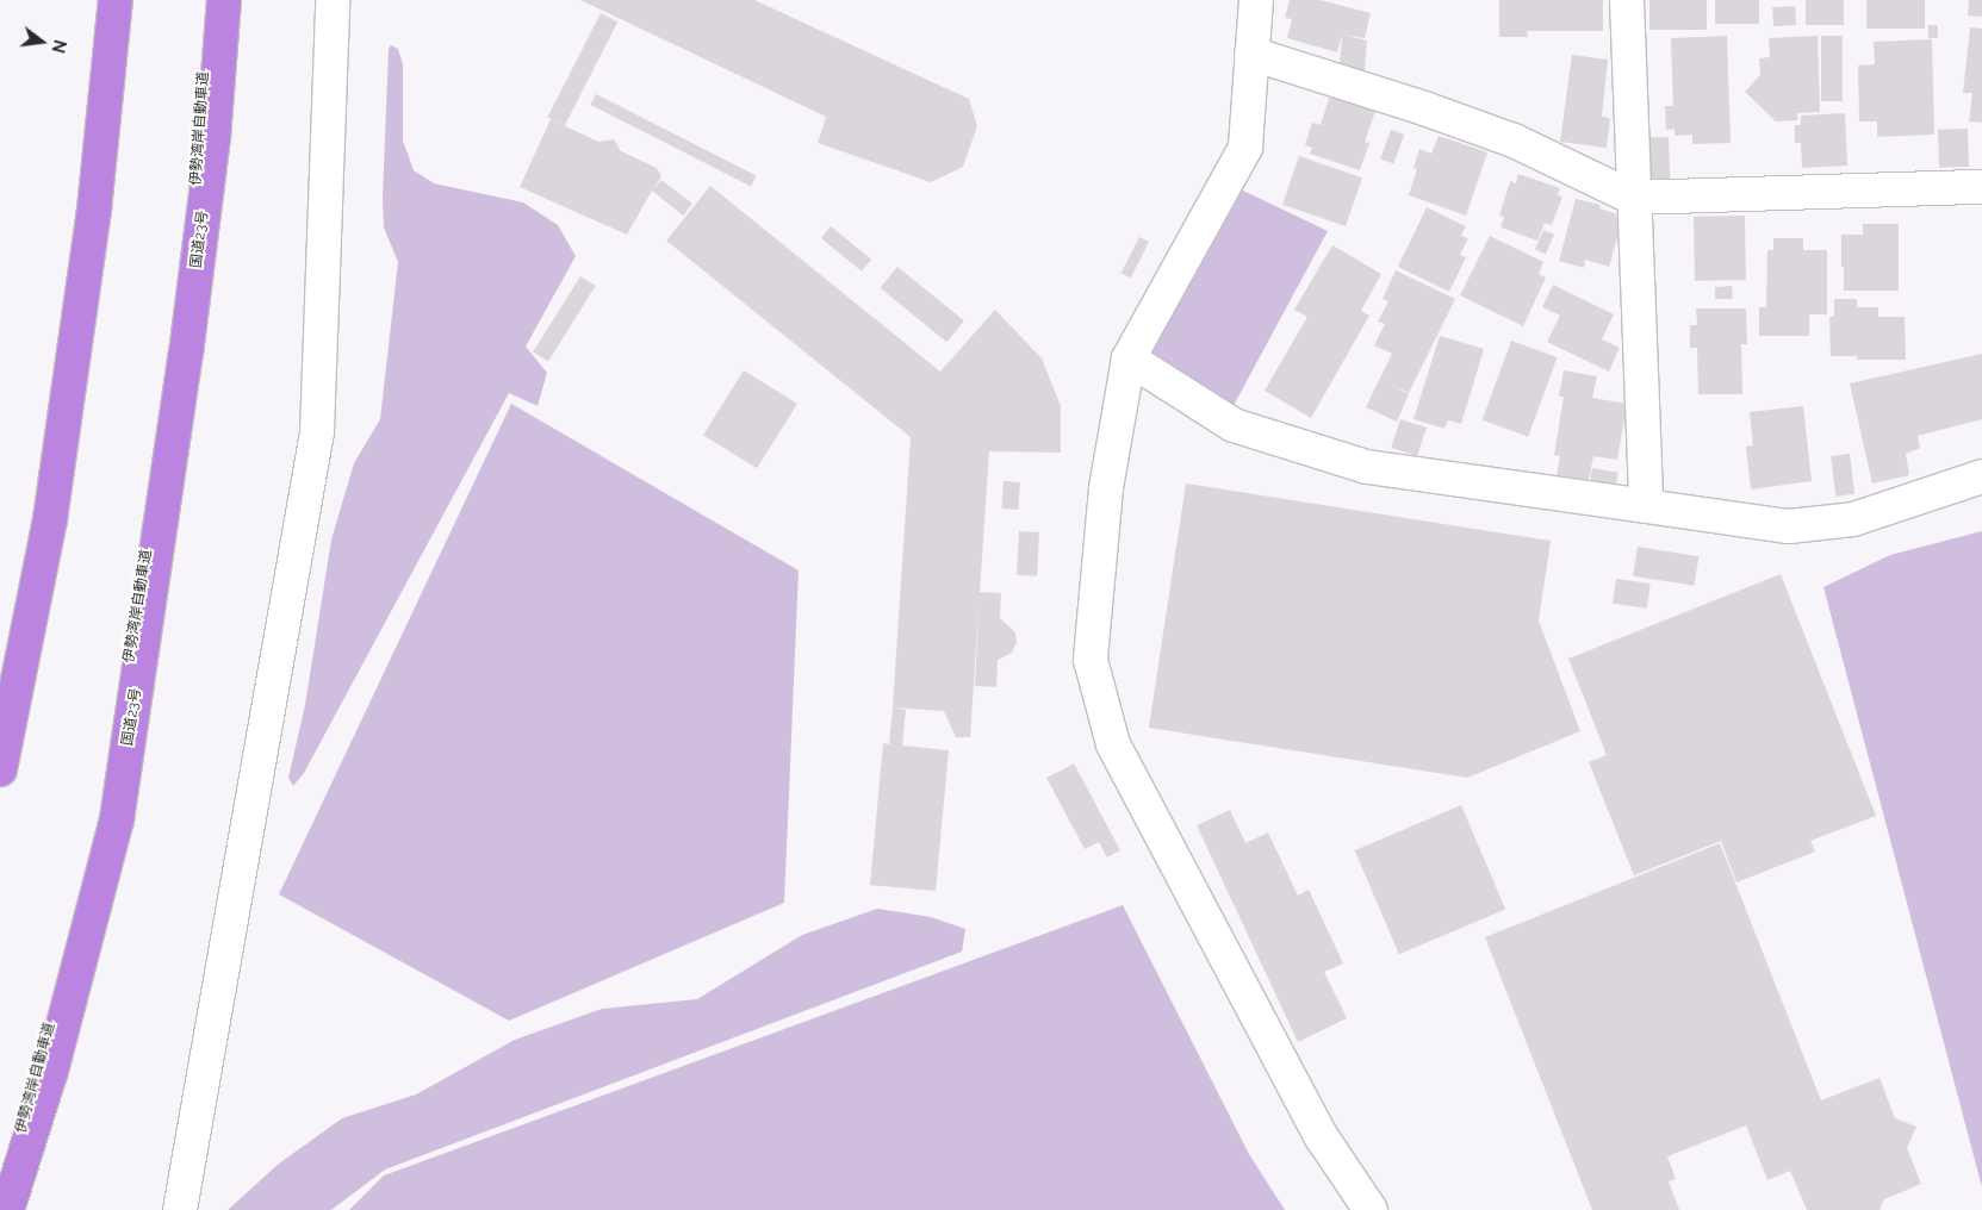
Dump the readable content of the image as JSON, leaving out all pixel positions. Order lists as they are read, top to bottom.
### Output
{
  "streets": {
    "highway": ["伊勢湾岸自動車道", "国道23号"]
  },
  "north": "right"
}
